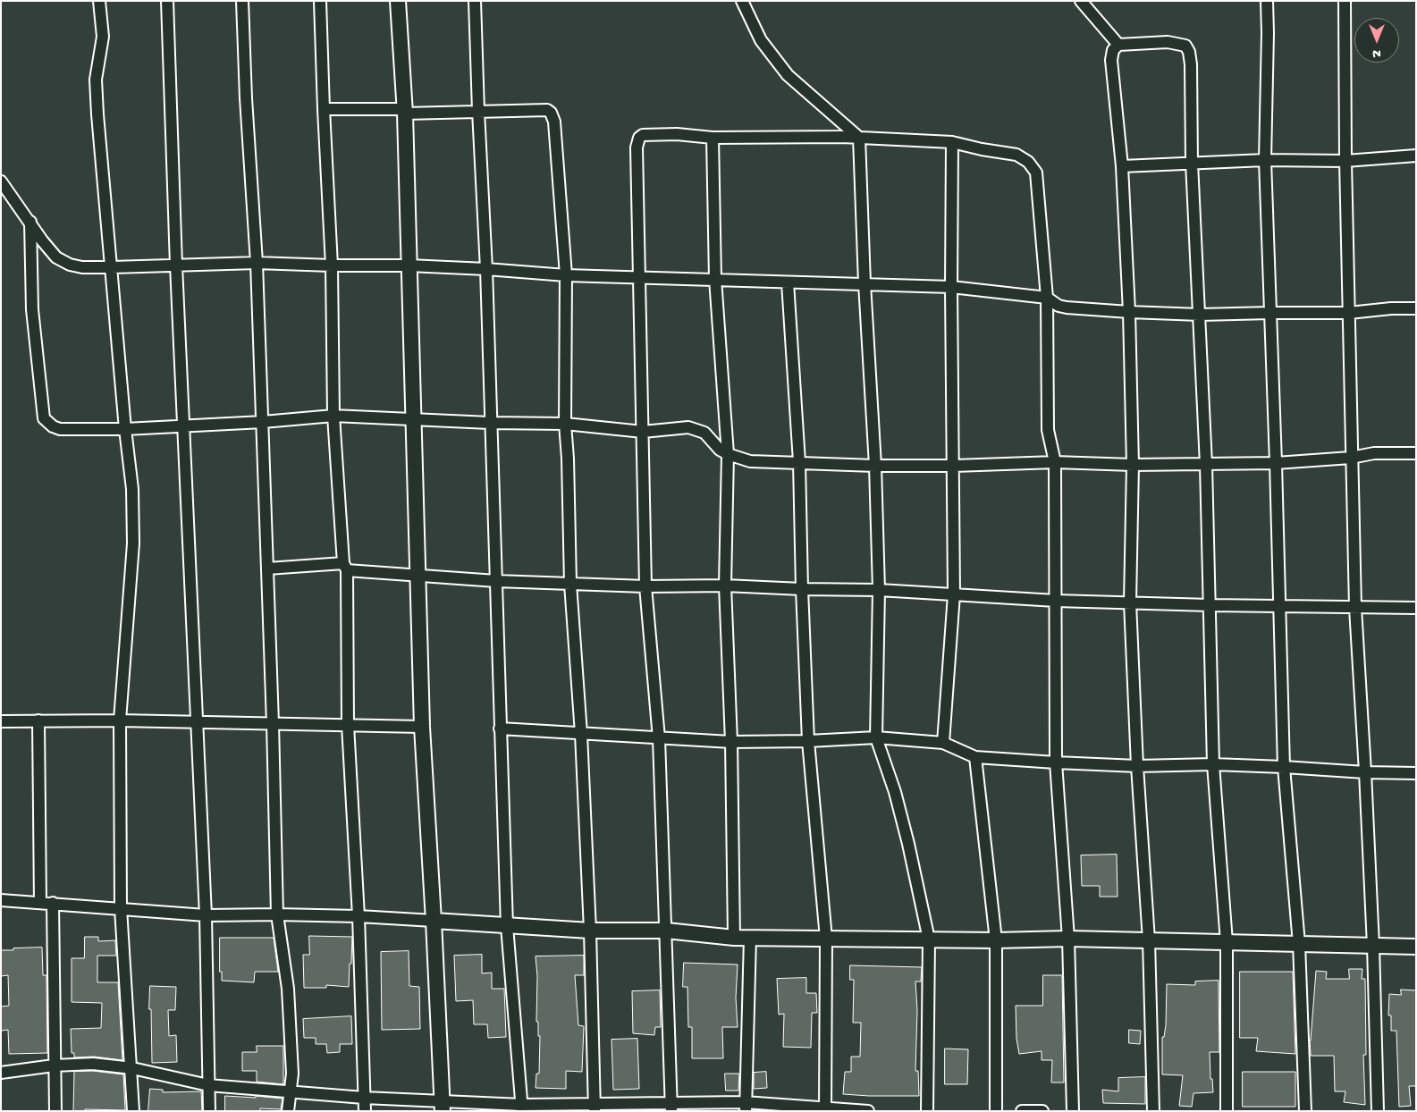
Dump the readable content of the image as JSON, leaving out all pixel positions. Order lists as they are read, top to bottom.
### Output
{
  "north": "bottom"
}
